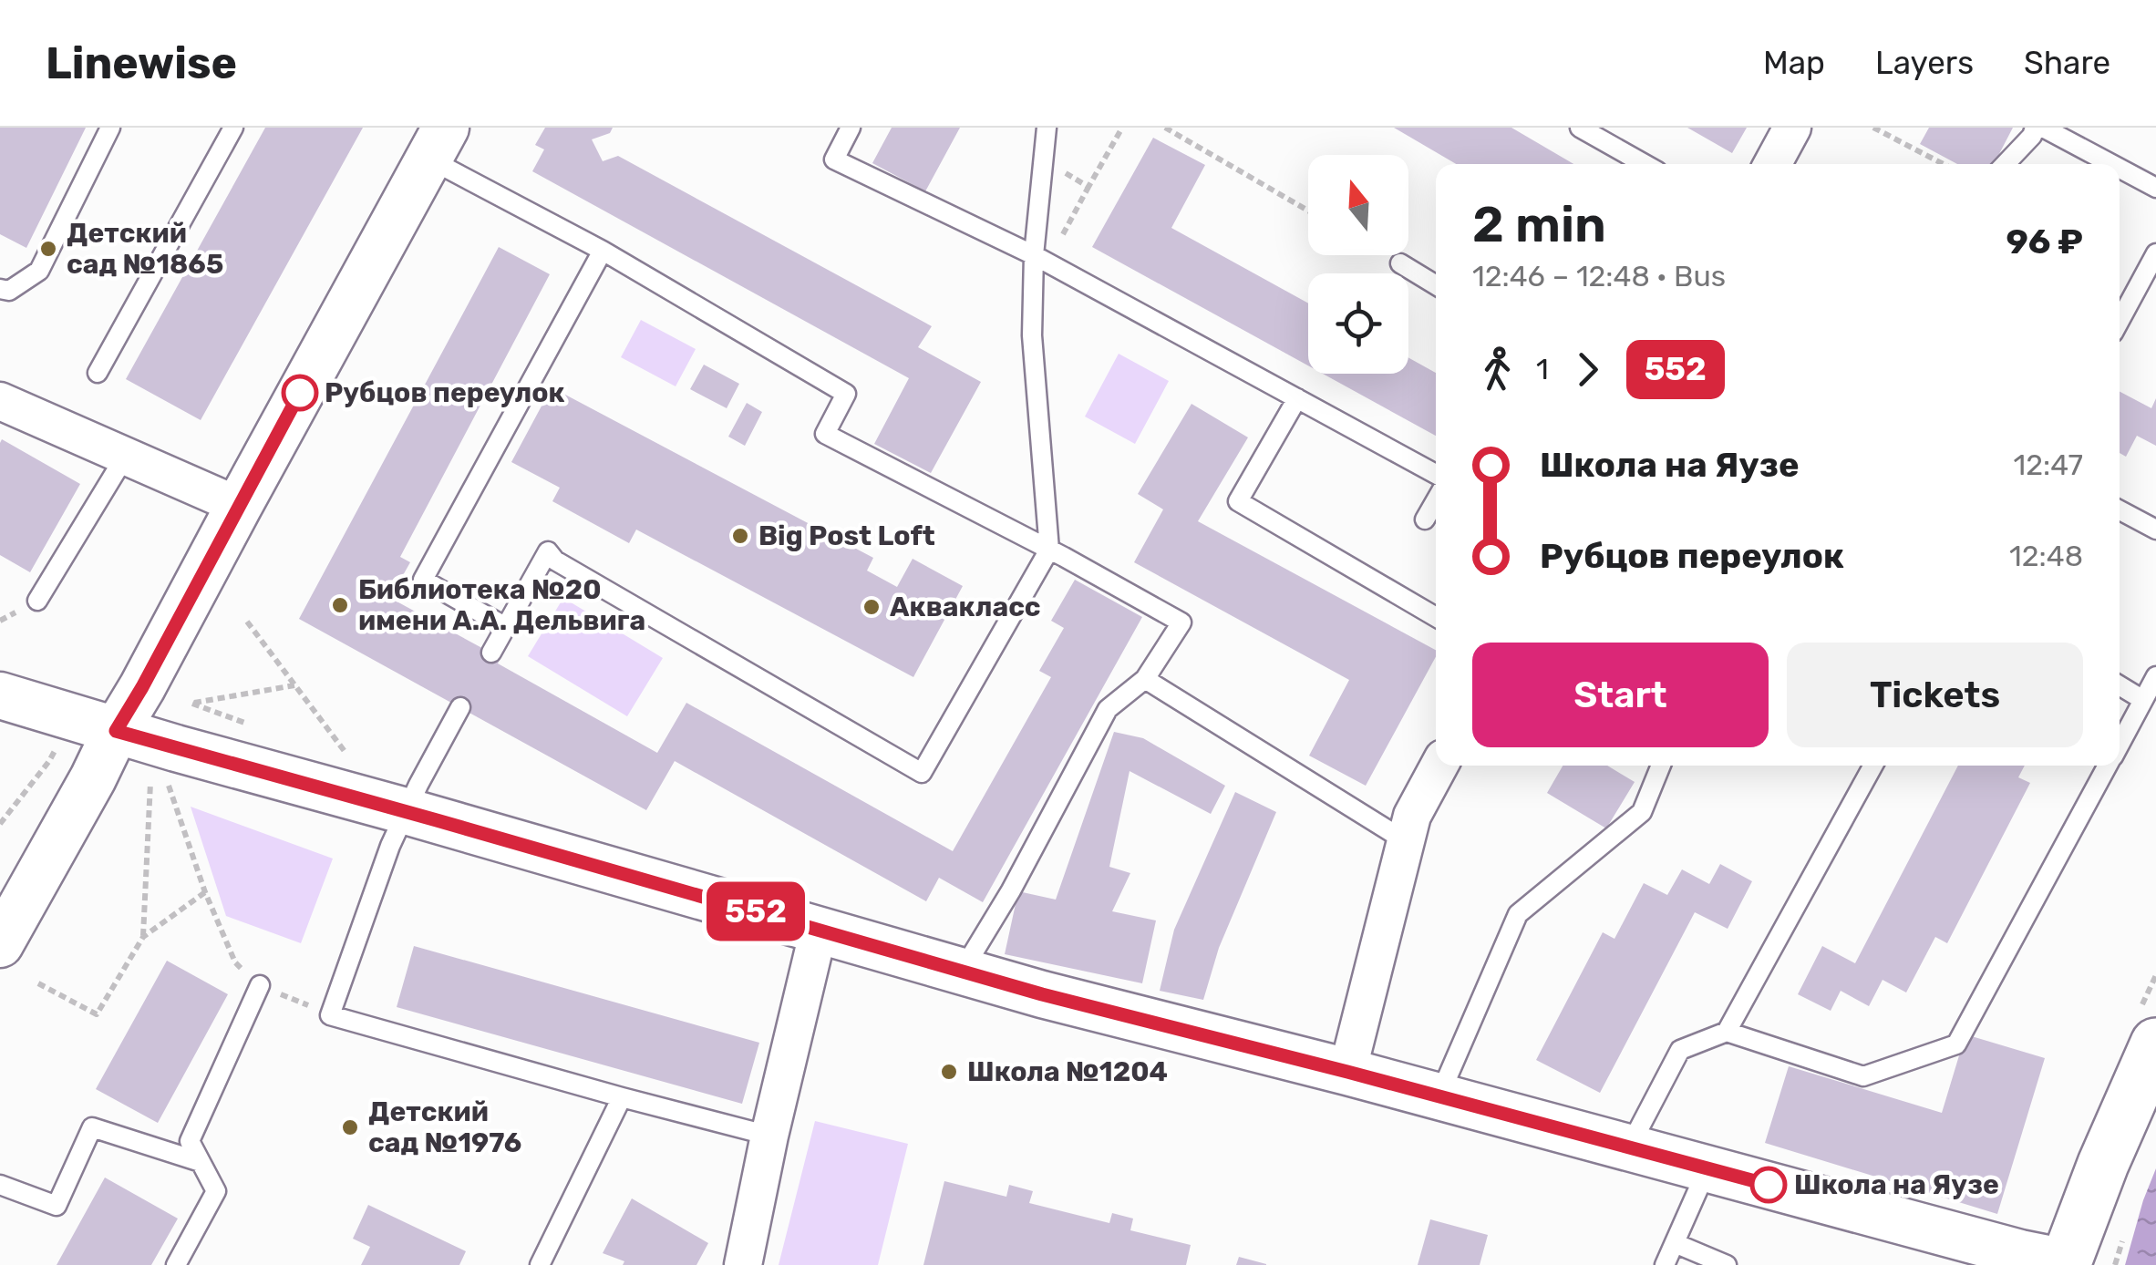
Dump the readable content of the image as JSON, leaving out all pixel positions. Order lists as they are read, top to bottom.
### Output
{
  "places": [
    "Детский сад №1865",
    "Рубцов переулок",
    "Big Post Loft",
    "Библиотека №20 имени А.А. Дельвига",
    "Аквакласс",
    "Школа №1204",
    "Детский сад №1976",
    "Школа на Яузе"
  ],
  "lines": ["bus line 552"],
  "north": "top",
  "page": {
    "header": "Linewise",
    "nav": ["Map", "Layers", "Share"],
    "on_map": "552",
    "heading": ["2 min", "12:46 – 12:48 · Bus", "96 ₽"],
    "legs": ["1", "552"],
    "list": [
      {
        "name": "Школа на Яузе",
        "value": "12:47"
      },
      {
        "name": "Рубцов переулок",
        "value": "12:48"
      }
    ],
    "buttons": ["Start", "Tickets"]
  }
}
